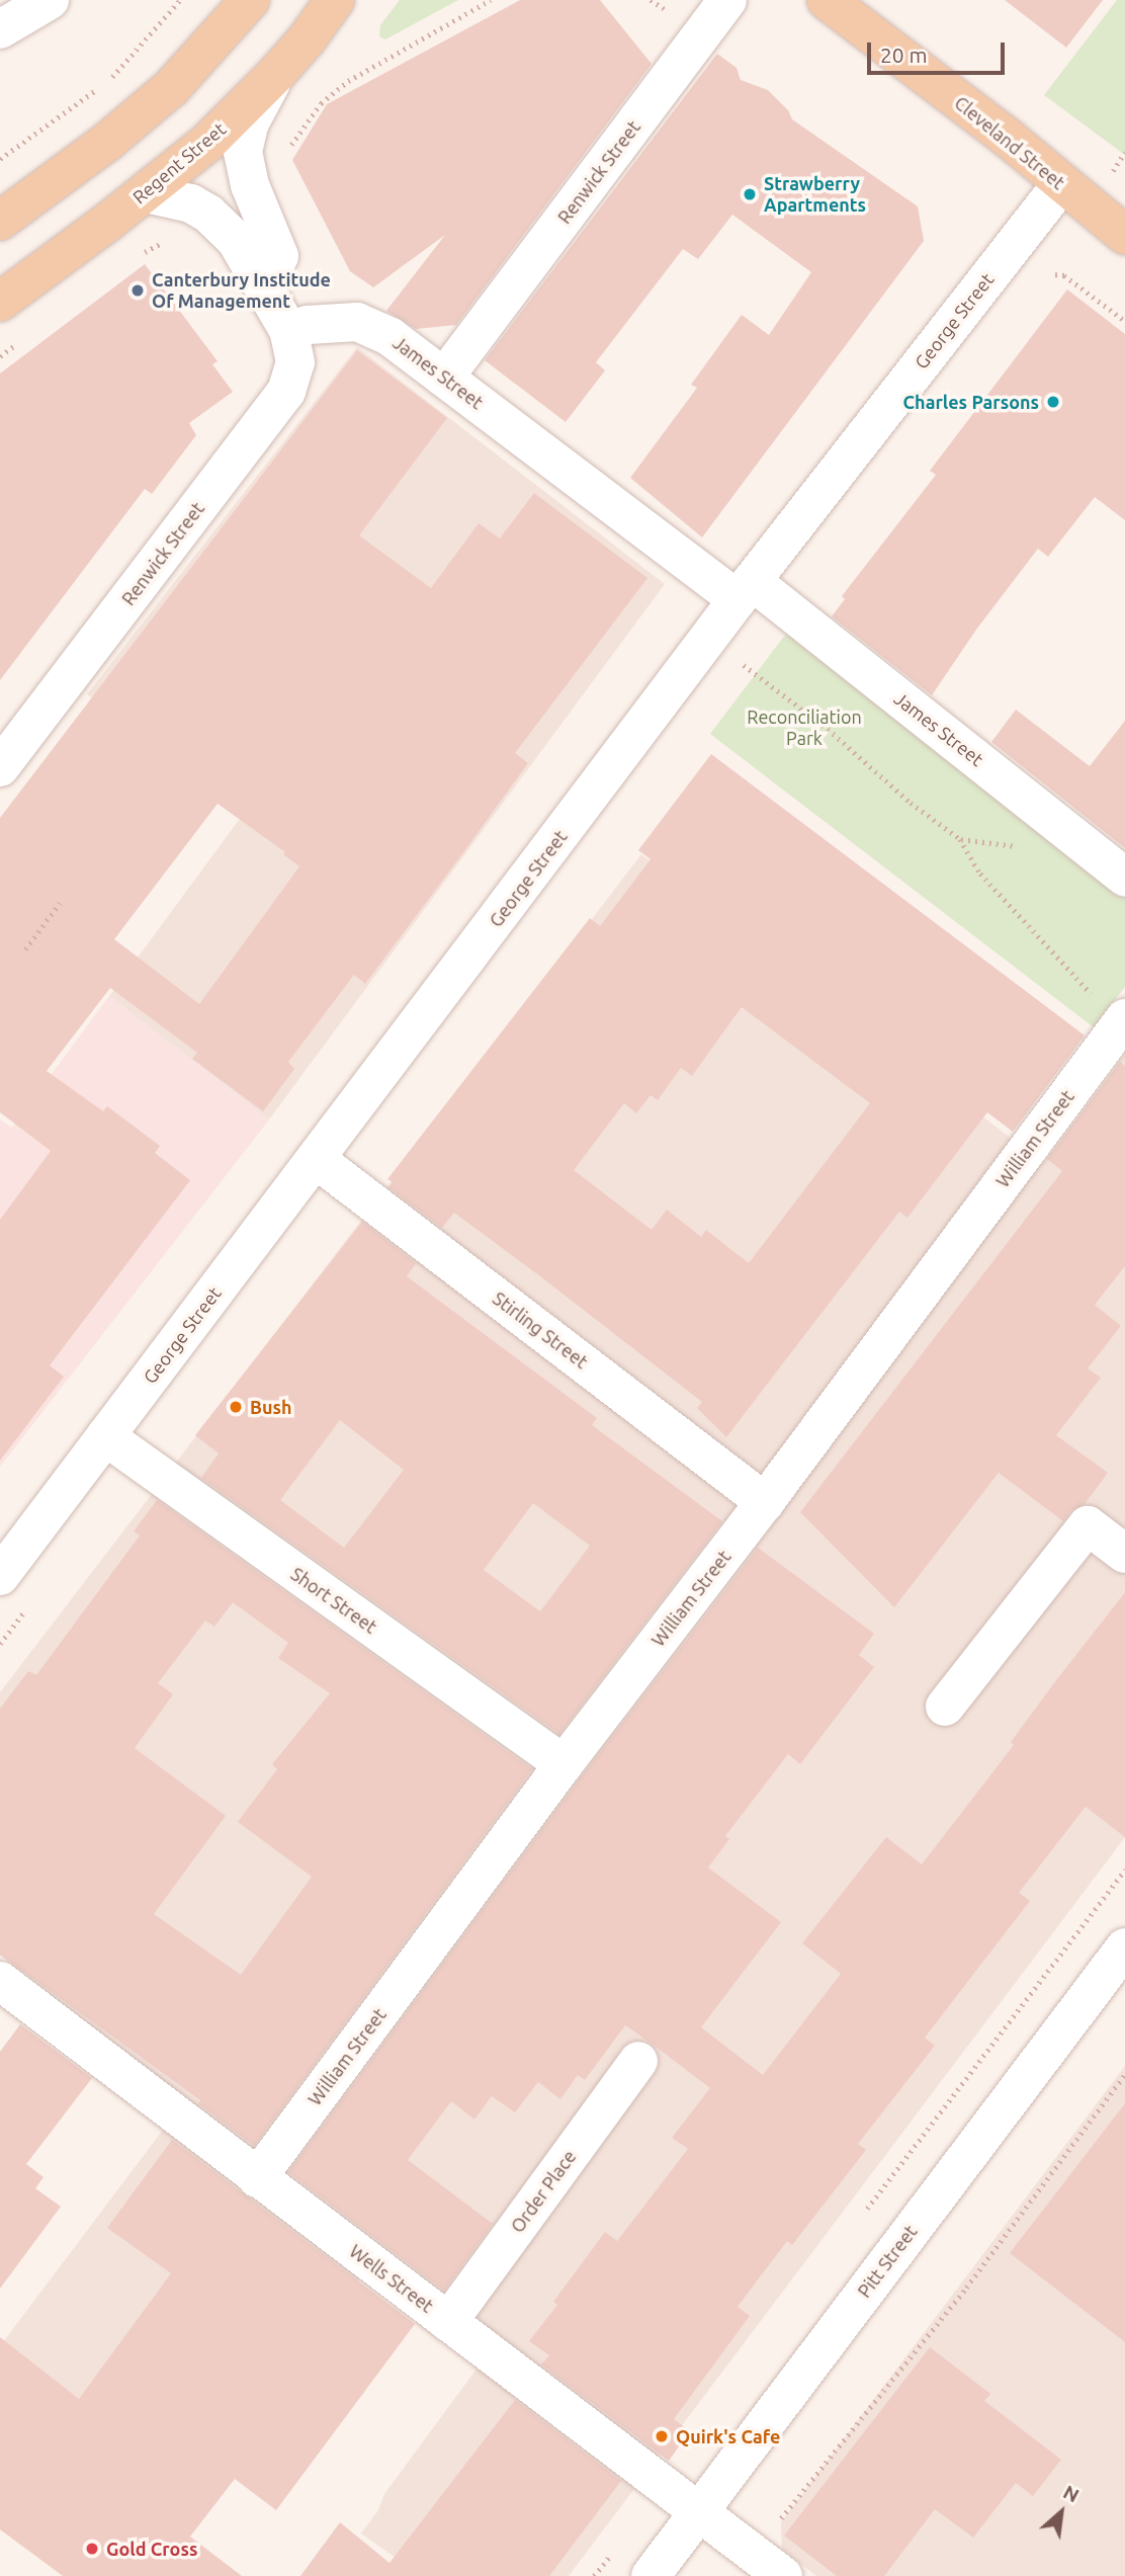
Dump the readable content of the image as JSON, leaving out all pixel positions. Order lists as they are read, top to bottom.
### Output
{
  "streets": {
    "main road": ["Cleveland Street", "Regent Street"],
    "street": [
      "Renwick Street",
      "George Street",
      "James Street",
      "William Street",
      "Stirling Street",
      "Short Street",
      "Order Place",
      "Pitt Street",
      "Wells Street"
    ]
  },
  "crossings": [
    ["Cleveland Street", "George Street"],
    ["Renwick Street", "James Street"],
    ["George Street", "James Street"],
    ["George Street", "Stirling Street"],
    ["George Street", "Short Street"],
    ["William Street", "Stirling Street"],
    ["William Street", "Short Street"],
    ["William Street", "Wells Street"],
    ["Order Place", "Wells Street"],
    ["Pitt Street", "Wells Street"]
  ],
  "parks": ["Reconciliation Park"],
  "places": [
    "Strawberry Apartments",
    "Canterbury Institude Of Management",
    "Charles Parsons",
    "Bush",
    "Quirk's Cafe",
    "Gold Cross"
  ],
  "scale_bar": "20 m",
  "north": "top right"
}
